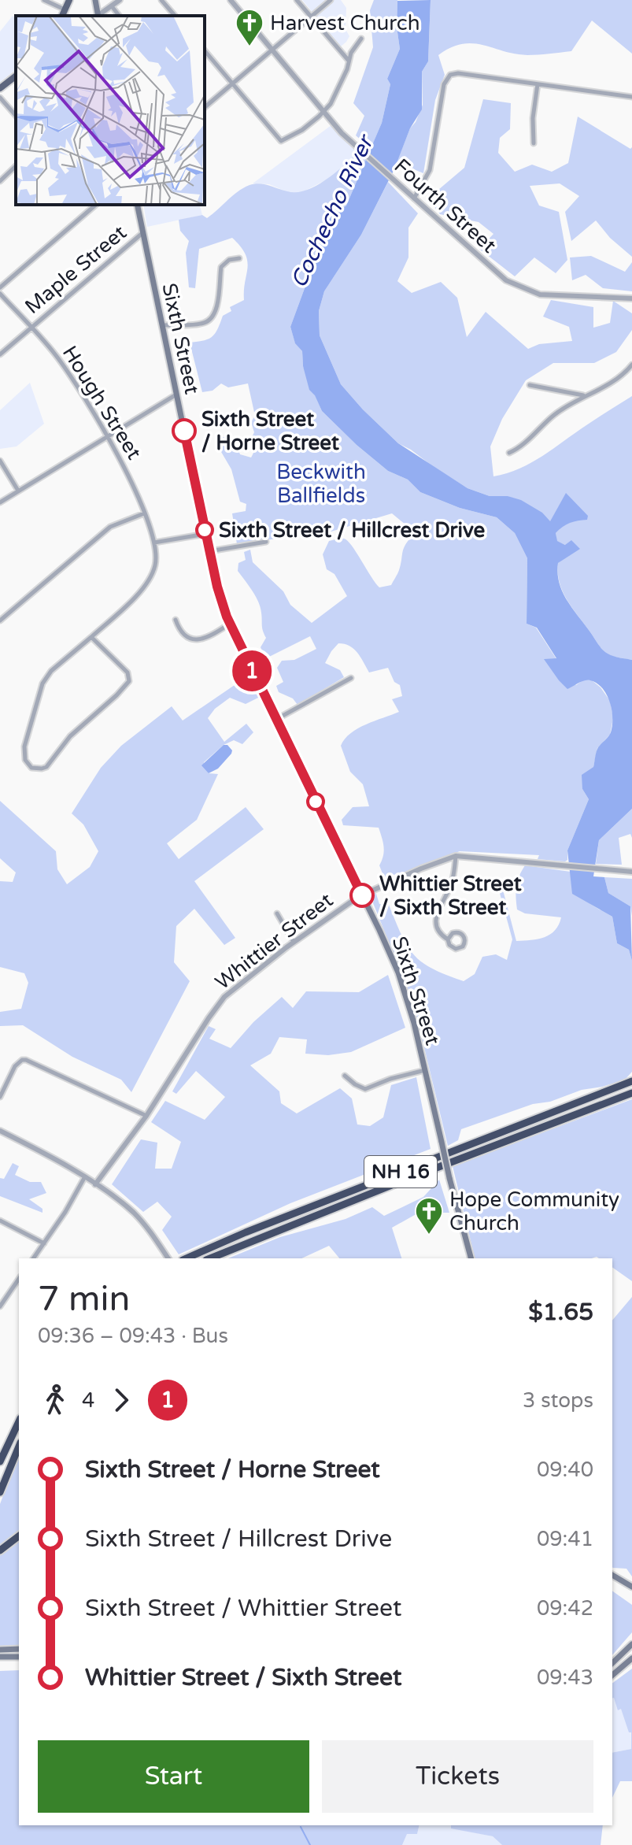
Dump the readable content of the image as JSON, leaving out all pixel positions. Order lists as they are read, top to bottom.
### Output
{
  "streets": {
    "highway": ["NH 16"],
    "main road": ["Sixth Street"],
    "street": [
      "Fourth Street",
      "Maple Street",
      "Hough Street",
      "Whittier Street"
    ]
  },
  "crossings": [
    ["Maple Street", "Sixth Street"],
    ["Maple Street", "Hough Street"],
    ["Sixth Street", "Whittier Street"]
  ],
  "water": ["Cochecho River"],
  "parks": ["Beckwith Ballfields"],
  "places": {
    "church": ["Harvest Church", "Hope Community Church"],
    "other": ["Sixth Street / Horne Street", "Sixth Street / Hillcrest Drive", "Whittier Street / Sixth Street"]
  },
  "lines": ["bus line 1"],
  "page": {
    "on_map": "1",
    "heading": ["7 min", "09:36 – 09:43 · Bus", "$1.65"],
    "legs": ["4", "1", "3 stops"],
    "list": [
      {
        "name": "Sixth Street / Horne Street",
        "value": "09:40"
      },
      {
        "name": "Sixth Street / Hillcrest Drive",
        "value": "09:41"
      },
      {
        "name": "Sixth Street / Whittier Street",
        "value": "09:42"
      },
      {
        "name": "Whittier Street / Sixth Street",
        "value": "09:43"
      }
    ],
    "buttons": ["Start", "Tickets"]
  }
}
